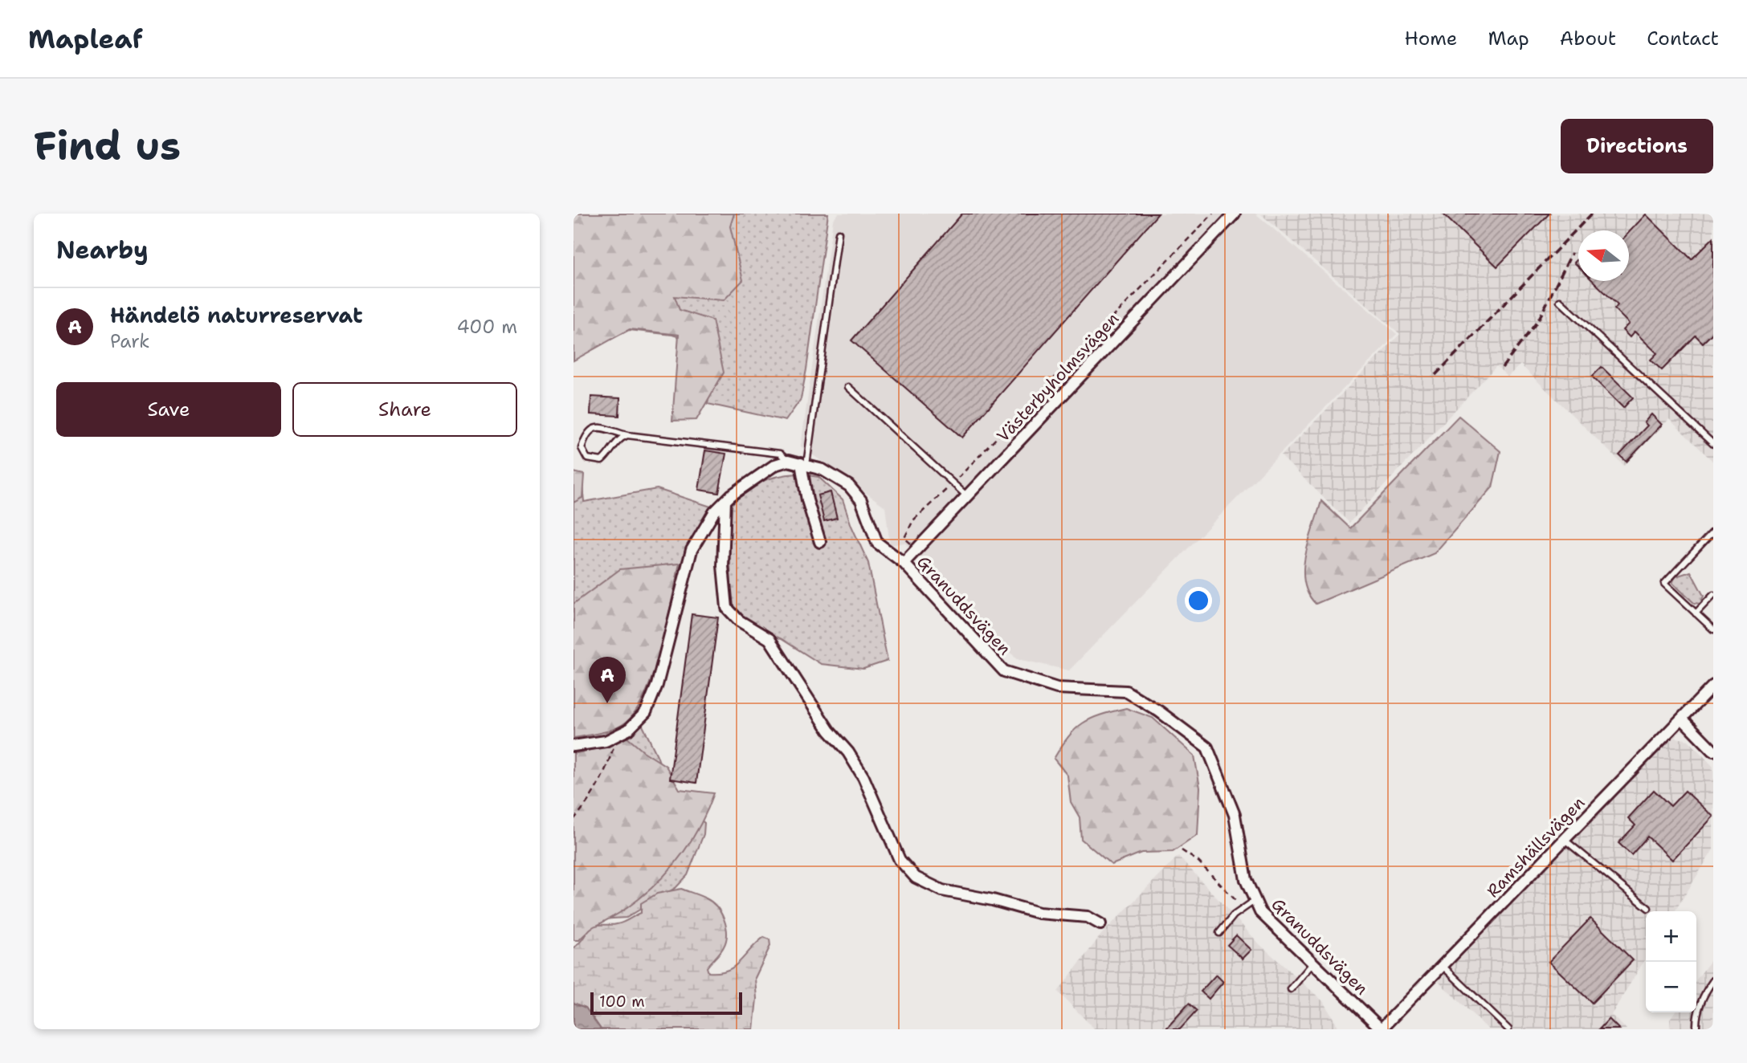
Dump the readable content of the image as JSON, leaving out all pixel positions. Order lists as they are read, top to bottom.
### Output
{
  "streets": {
    "street": ["Västerbyholmsvägen", "Granuddsvägen", "Ramshällsvägen"]
  },
  "crossings": [
    ["Västerbyholmsvägen", "Granuddsvägen"],
    ["Granuddsvägen", "Ramshällsvägen"]
  ],
  "scale_bar": "100 m",
  "north": "left",
  "page": {
    "header": "Mapleaf",
    "nav": [
      "Home",
      "Map",
      "About",
      "Contact"
    ],
    "buttons": [
      "Directions",
      ["Save", "Share"]
    ],
    "title": "Find us",
    "heading": "Nearby",
    "list": [
      {
        "mark": "A",
        "name": "Händelö naturreservat",
        "note": "Park",
        "value": "400 m"
      }
    ],
    "pins": "A",
    "map_buttons": ["+", "−"],
    "scale": "100 m"
  }
}
